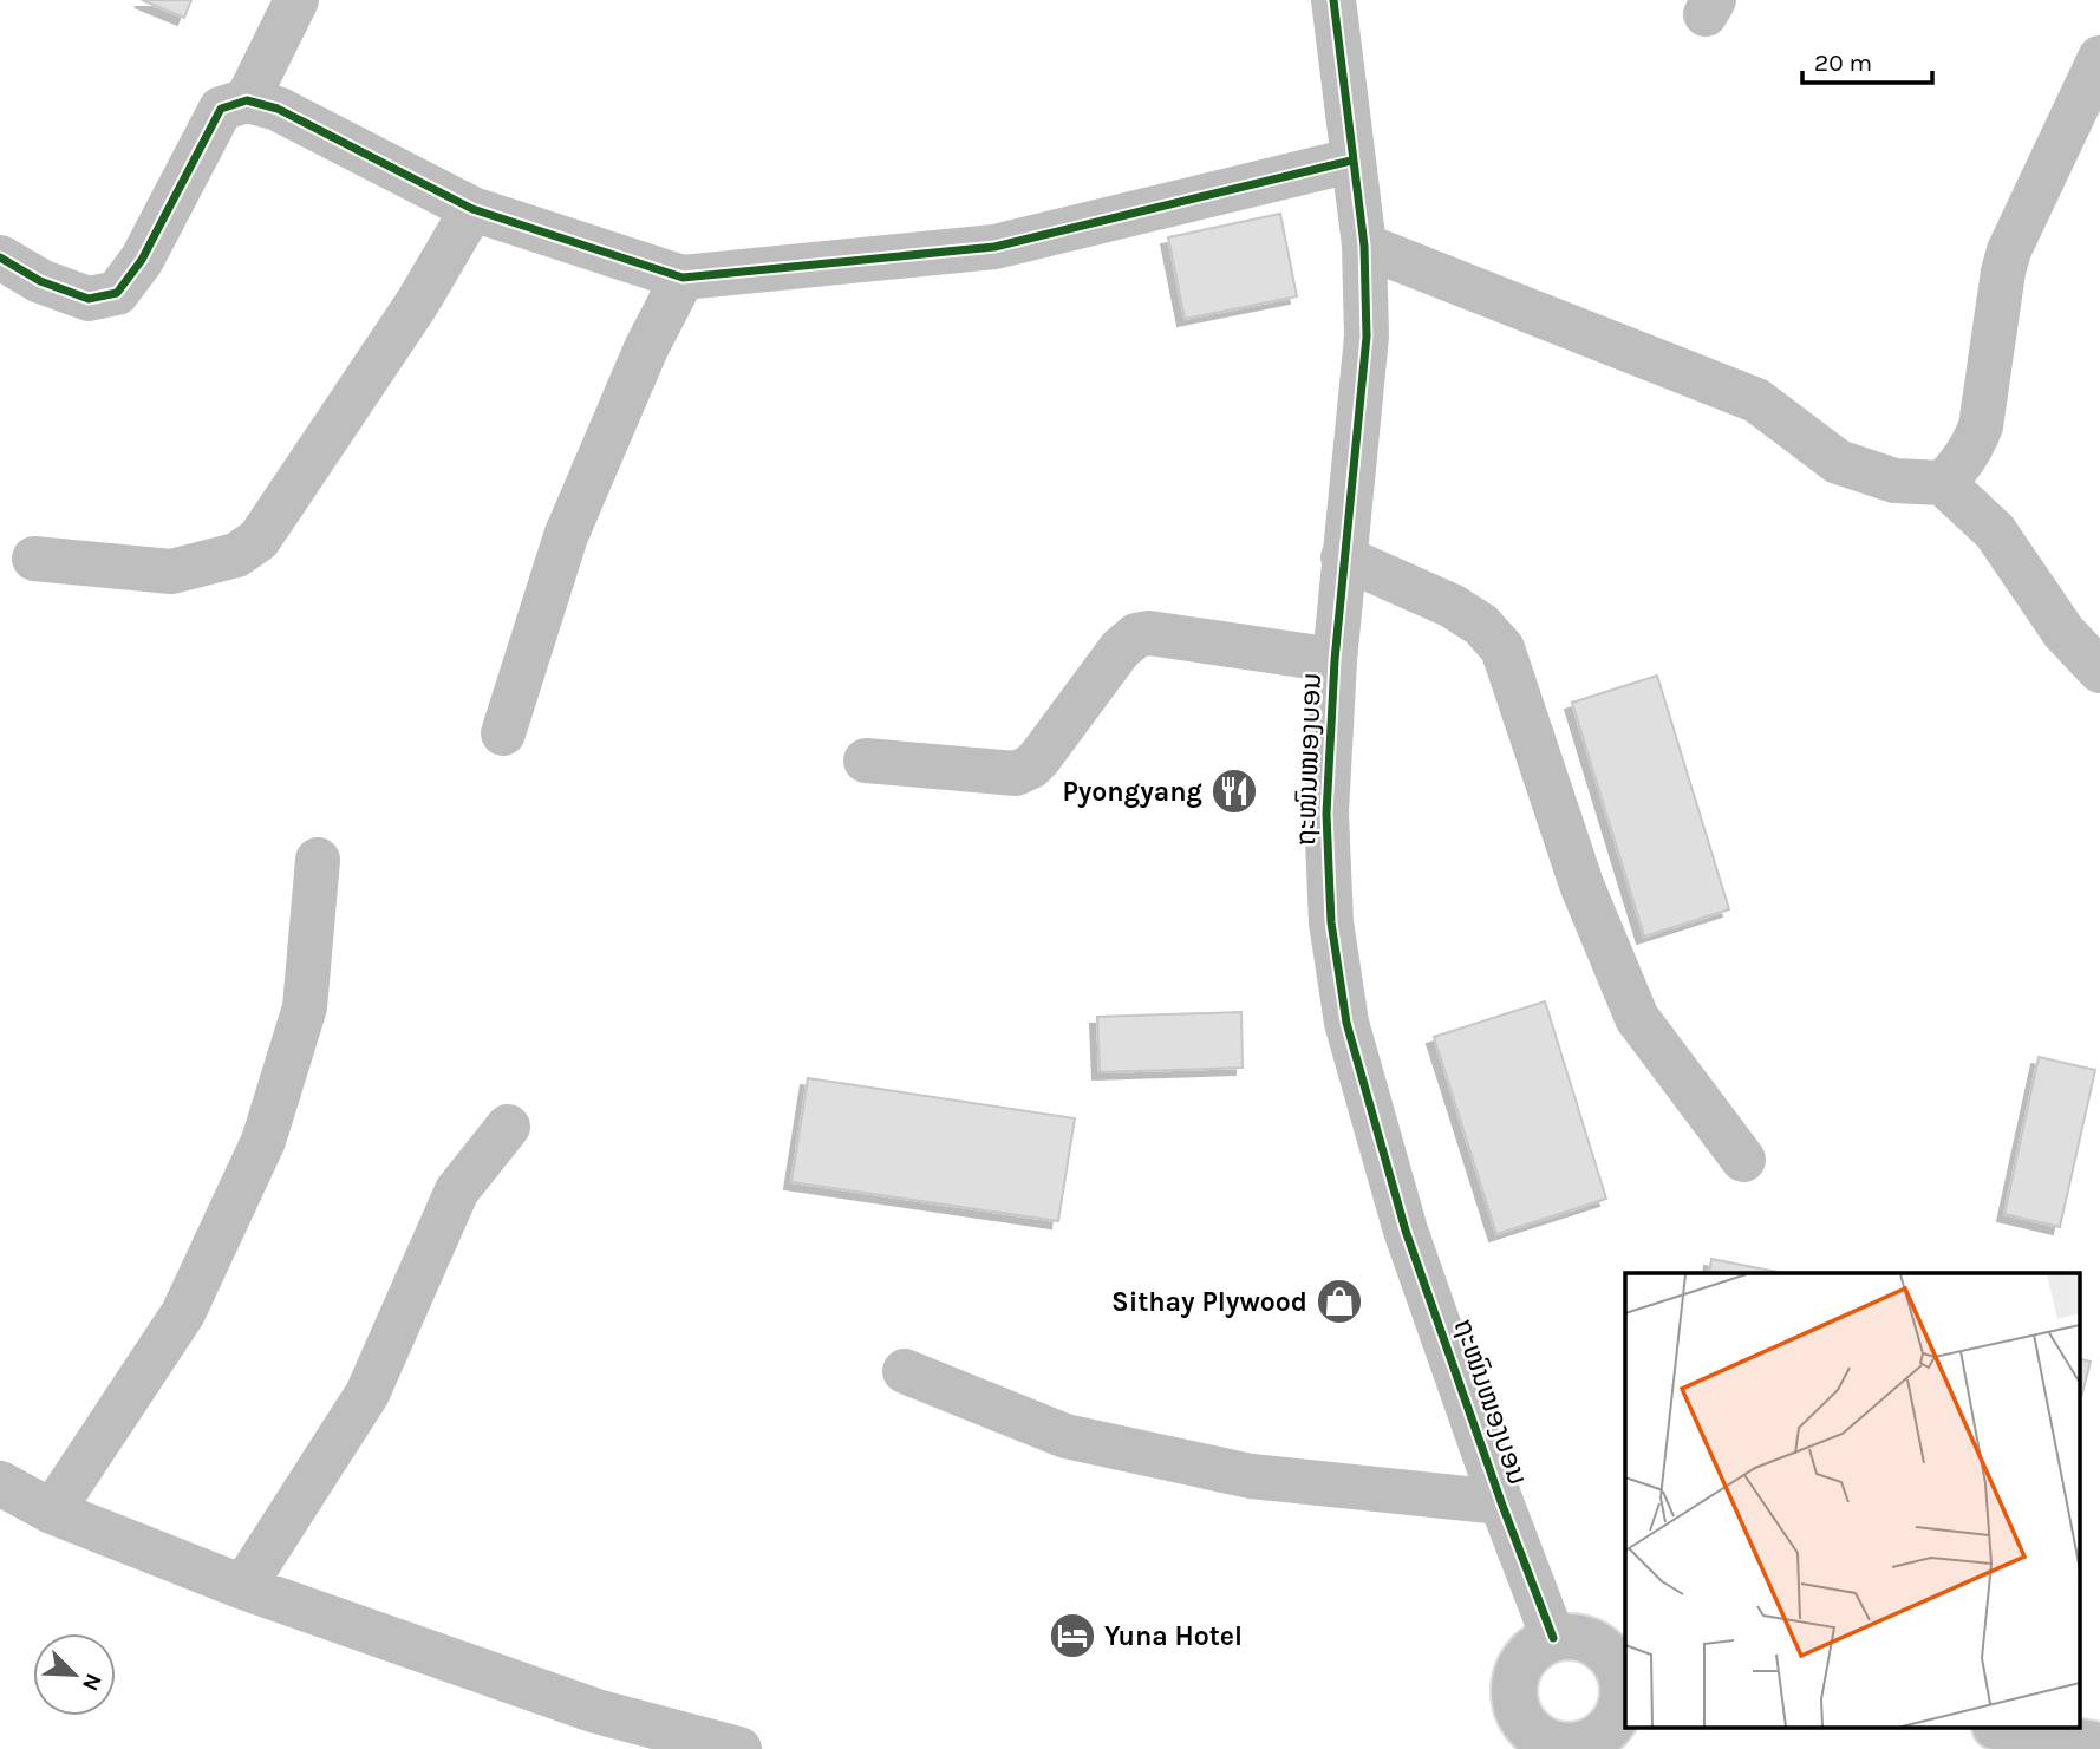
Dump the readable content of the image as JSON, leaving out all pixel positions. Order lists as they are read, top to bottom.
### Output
{
  "streets": {
    "street": ["ຖະໜົນໜອງບອນ"]
  },
  "places": {
    "restaurant": ["Pyongyang"],
    "shop": ["Sithay Plywood"],
    "hotel": ["Yuna Hotel"]
  },
  "scale_bar": "20 m",
  "north": "bottom right"
}
